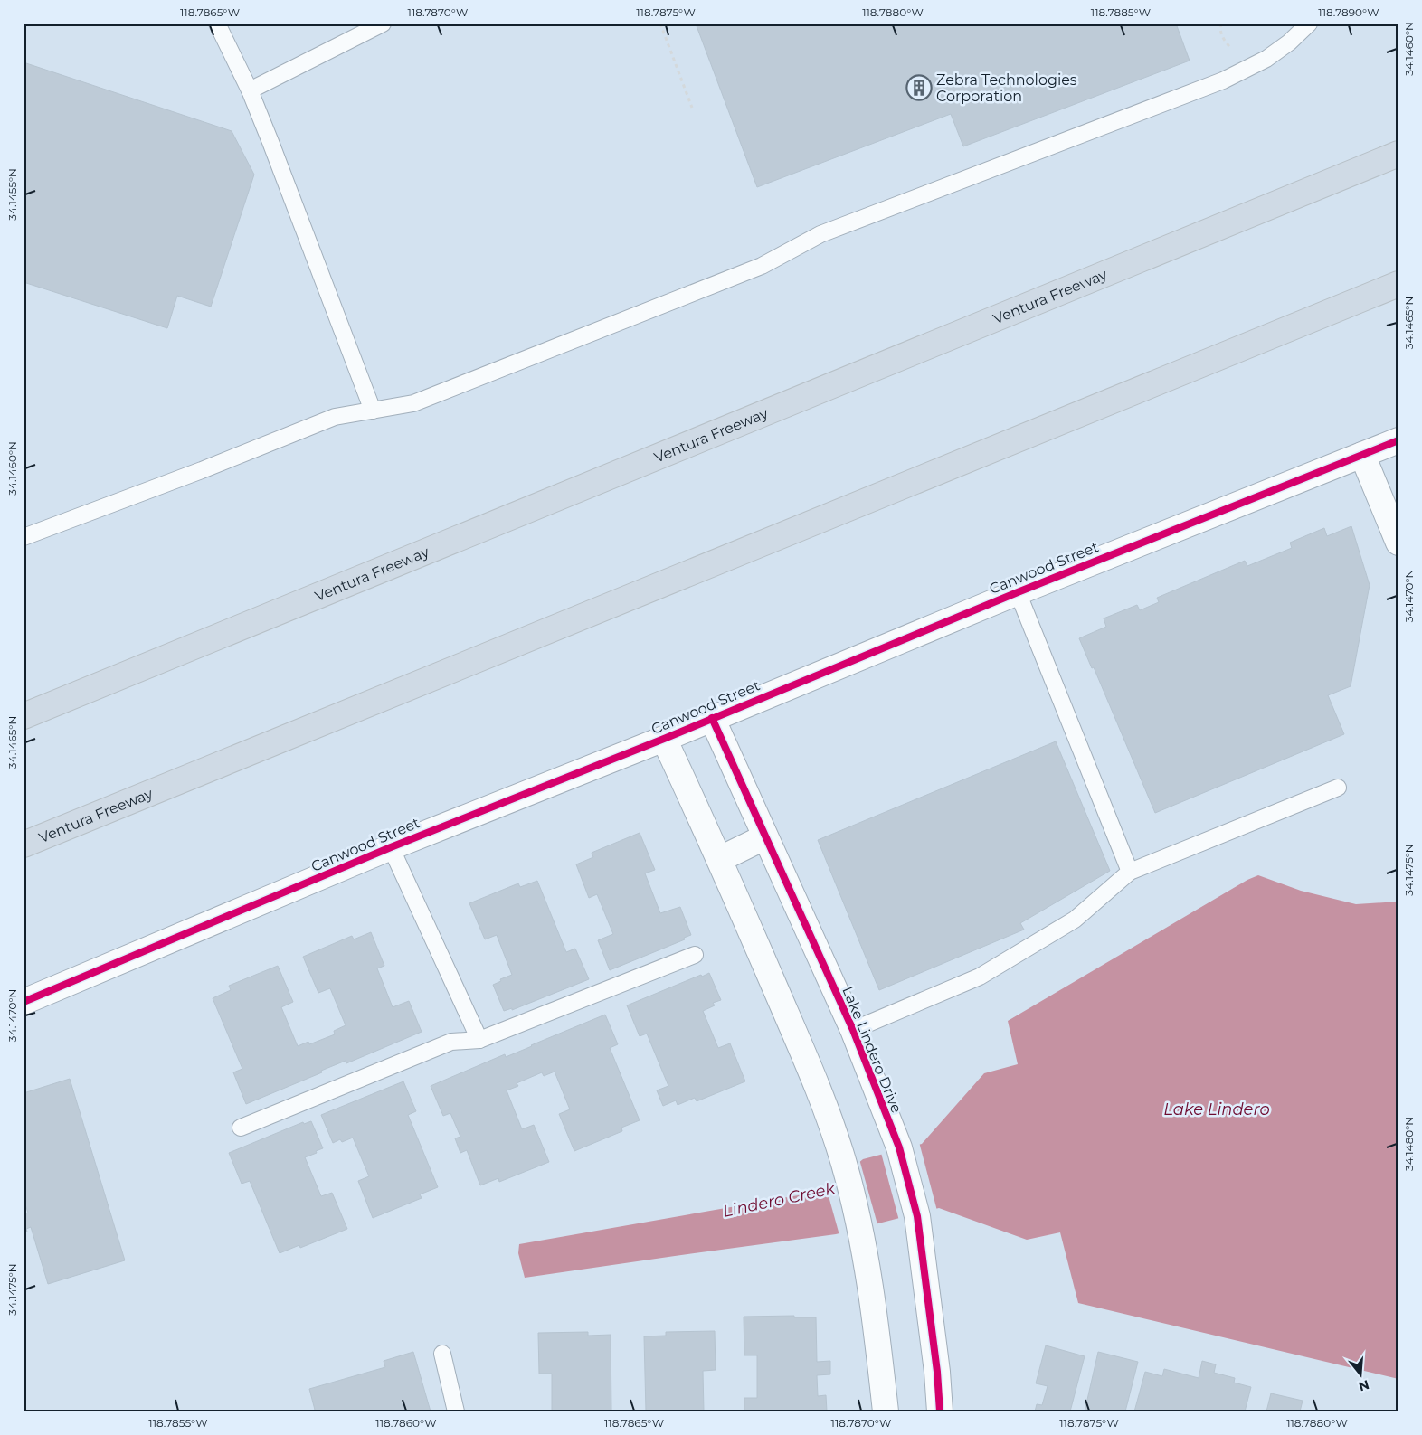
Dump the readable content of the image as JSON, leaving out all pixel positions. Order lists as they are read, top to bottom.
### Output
{
  "streets": {
    "highway": ["Ventura Freeway"],
    "street": ["Canwood Street", "Lake Lindero Drive"]
  },
  "crossings": [
    ["Canwood Street", "Lake Lindero Drive"]
  ],
  "water": ["Lake Lindero", "Lindero Creek"],
  "places": {
    "building": ["Zebra Technologies Corporation"]
  },
  "north": "bottom",
  "coordinates": [
    "118.7865°W",
    "118.7870°W",
    "118.7875°W",
    "118.7880°W",
    "118.7885°W",
    "118.7890°W",
    "34.1460°N",
    "34.1455°N",
    "34.1465°N",
    "34.1470°N",
    "34.1475°N",
    "34.1480°N",
    "118.7855°W",
    "118.7860°W"
  ]
}
